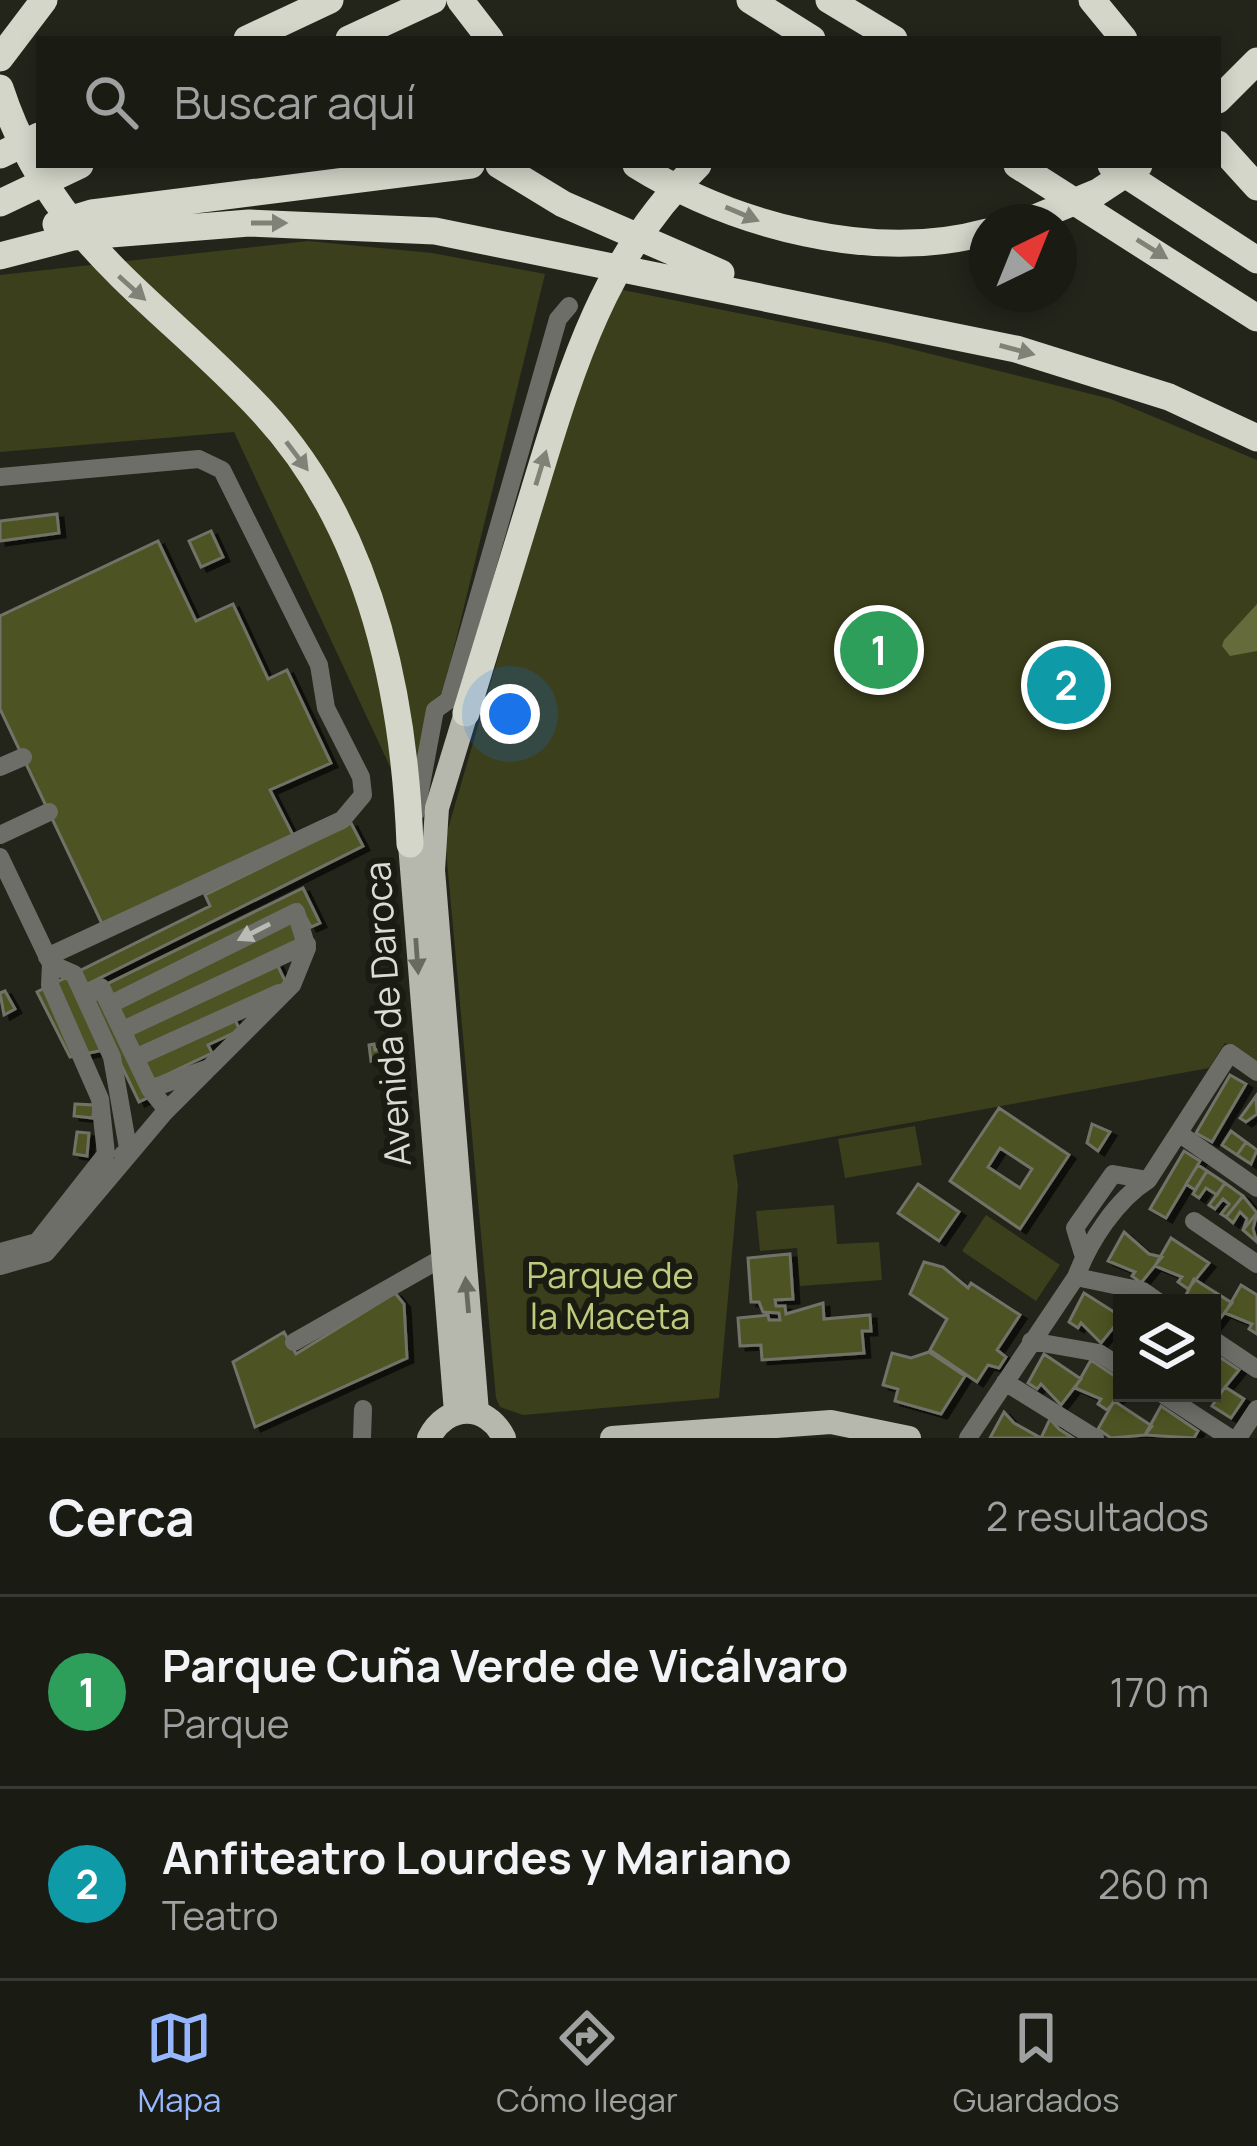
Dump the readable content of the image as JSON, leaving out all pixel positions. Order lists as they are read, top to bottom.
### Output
{
  "streets": {
    "main road": ["Avenida de Daroca"]
  },
  "parks": ["Parque de la Maceta"],
  "north": "top right",
  "page": {
    "search": "Buscar aquí",
    "pins": ["1", "2"],
    "heading": ["Cerca", "2 resultados"],
    "list": [
      {
        "mark": "1",
        "name": "Parque Cuña Verde de Vicálvaro",
        "note": "Parque",
        "value": "170 m"
      },
      {
        "mark": "2",
        "name": "Anfiteatro Lourdes y Mariano",
        "note": "Teatro",
        "value": "260 m"
      }
    ],
    "nav": ["Mapa", "Cómo llegar", "Guardados"]
  }
}
